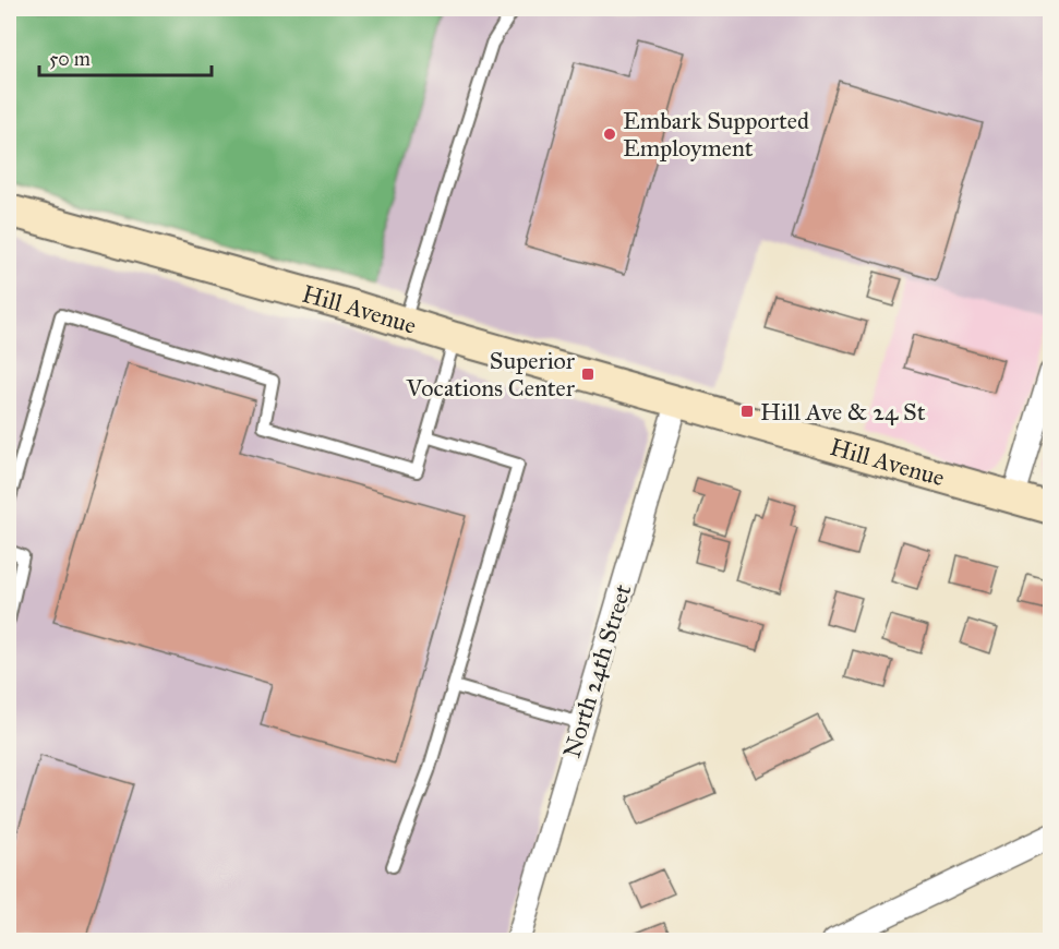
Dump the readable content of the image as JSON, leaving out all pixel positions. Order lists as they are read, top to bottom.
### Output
{
  "streets": {
    "street": ["Hill Avenue", "North 24th Street"]
  },
  "crossings": [
    ["Hill Avenue", "North 24th Street"]
  ],
  "places": {
    "other": ["Embark Supported Employment"],
    "transit": ["Superior Vocations Center", "Hill Ave & 24 St"]
  },
  "scale_bar": "50 m"
}
